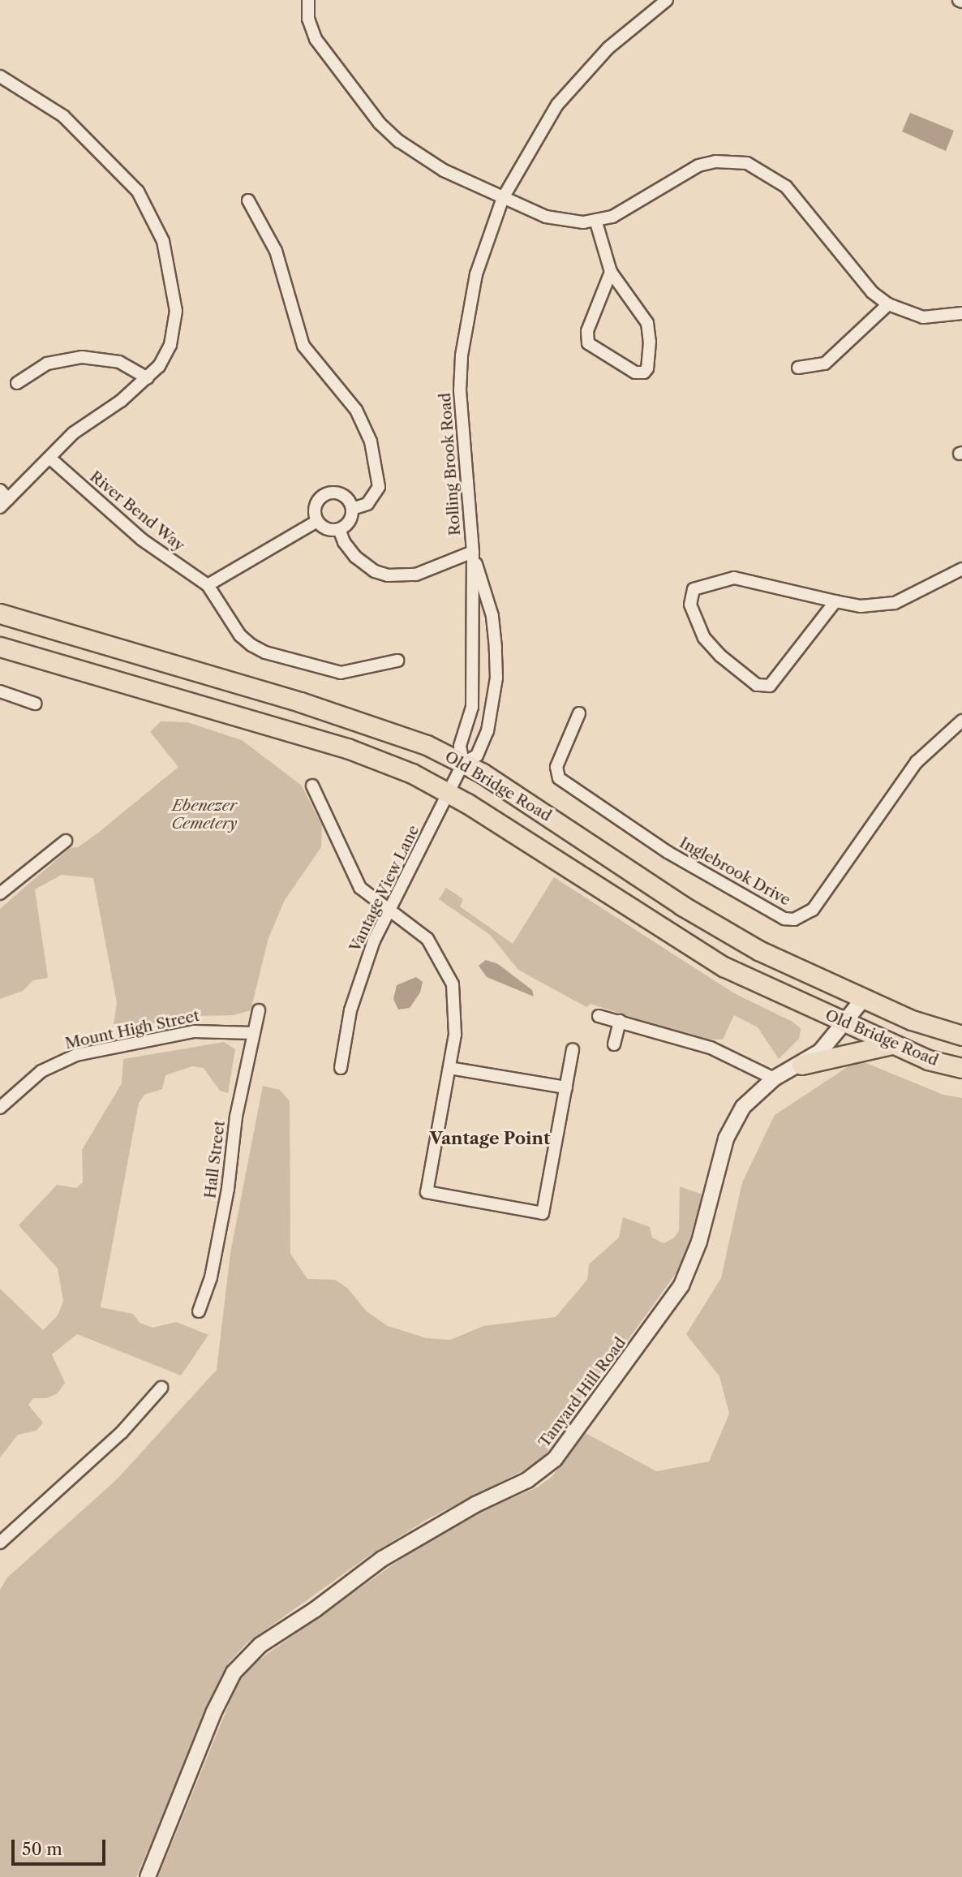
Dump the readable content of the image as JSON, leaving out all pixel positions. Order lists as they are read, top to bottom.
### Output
{
  "streets": {
    "main road": ["Old Bridge Road"],
    "street": [
      "Rolling Brook Road",
      "River Bend Way",
      "Inglebrook Drive",
      "Vantage View Lane",
      "Mount High Street",
      "Hall Street",
      "Tanyard Hill Road"
    ]
  },
  "crossings": [
    ["Rolling Brook Road", "Old Bridge Road"],
    ["Rolling Brook Road", "Vantage View Lane"],
    ["Old Bridge Road", "Vantage View Lane"],
    ["Old Bridge Road", "Tanyard Hill Road"],
    ["Mount High Street", "Hall Street"]
  ],
  "districts": ["Vantage Point"],
  "parks": ["Ebenezer Cemetery"],
  "scale_bar": "50 m"
}
